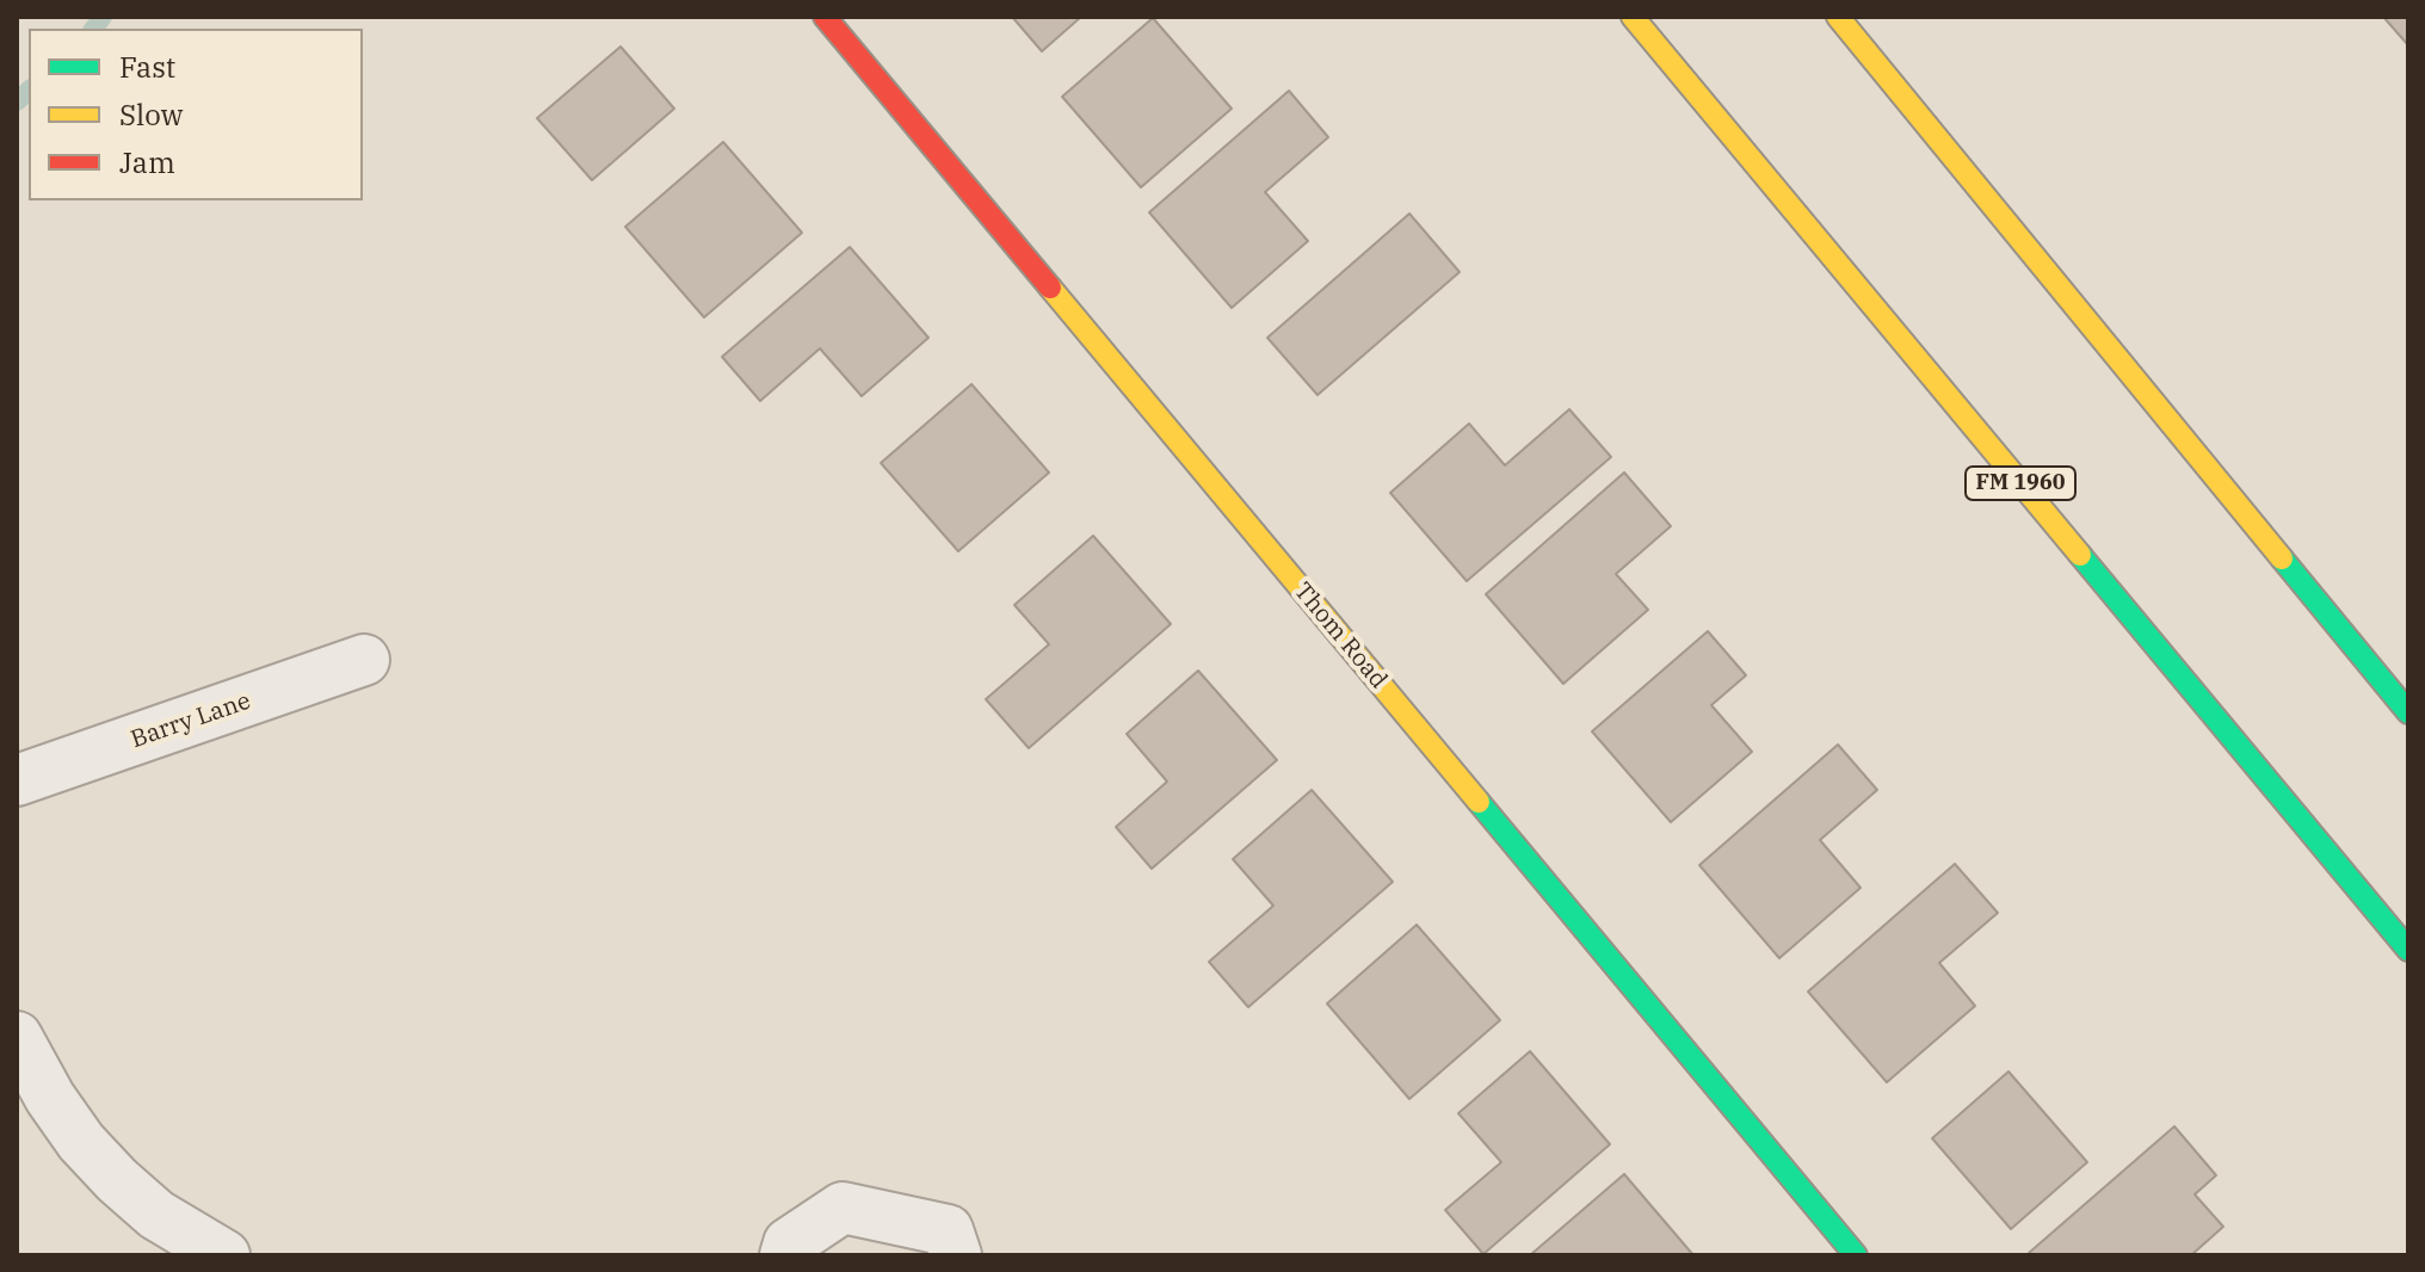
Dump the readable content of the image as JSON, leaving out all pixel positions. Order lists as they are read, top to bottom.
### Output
{
  "streets": {
    "main road": ["FM 1960", "Thom Road"],
    "street": ["Barry Lane"]
  },
  "legend": ["Fast", "Slow", "Jam"]
}
